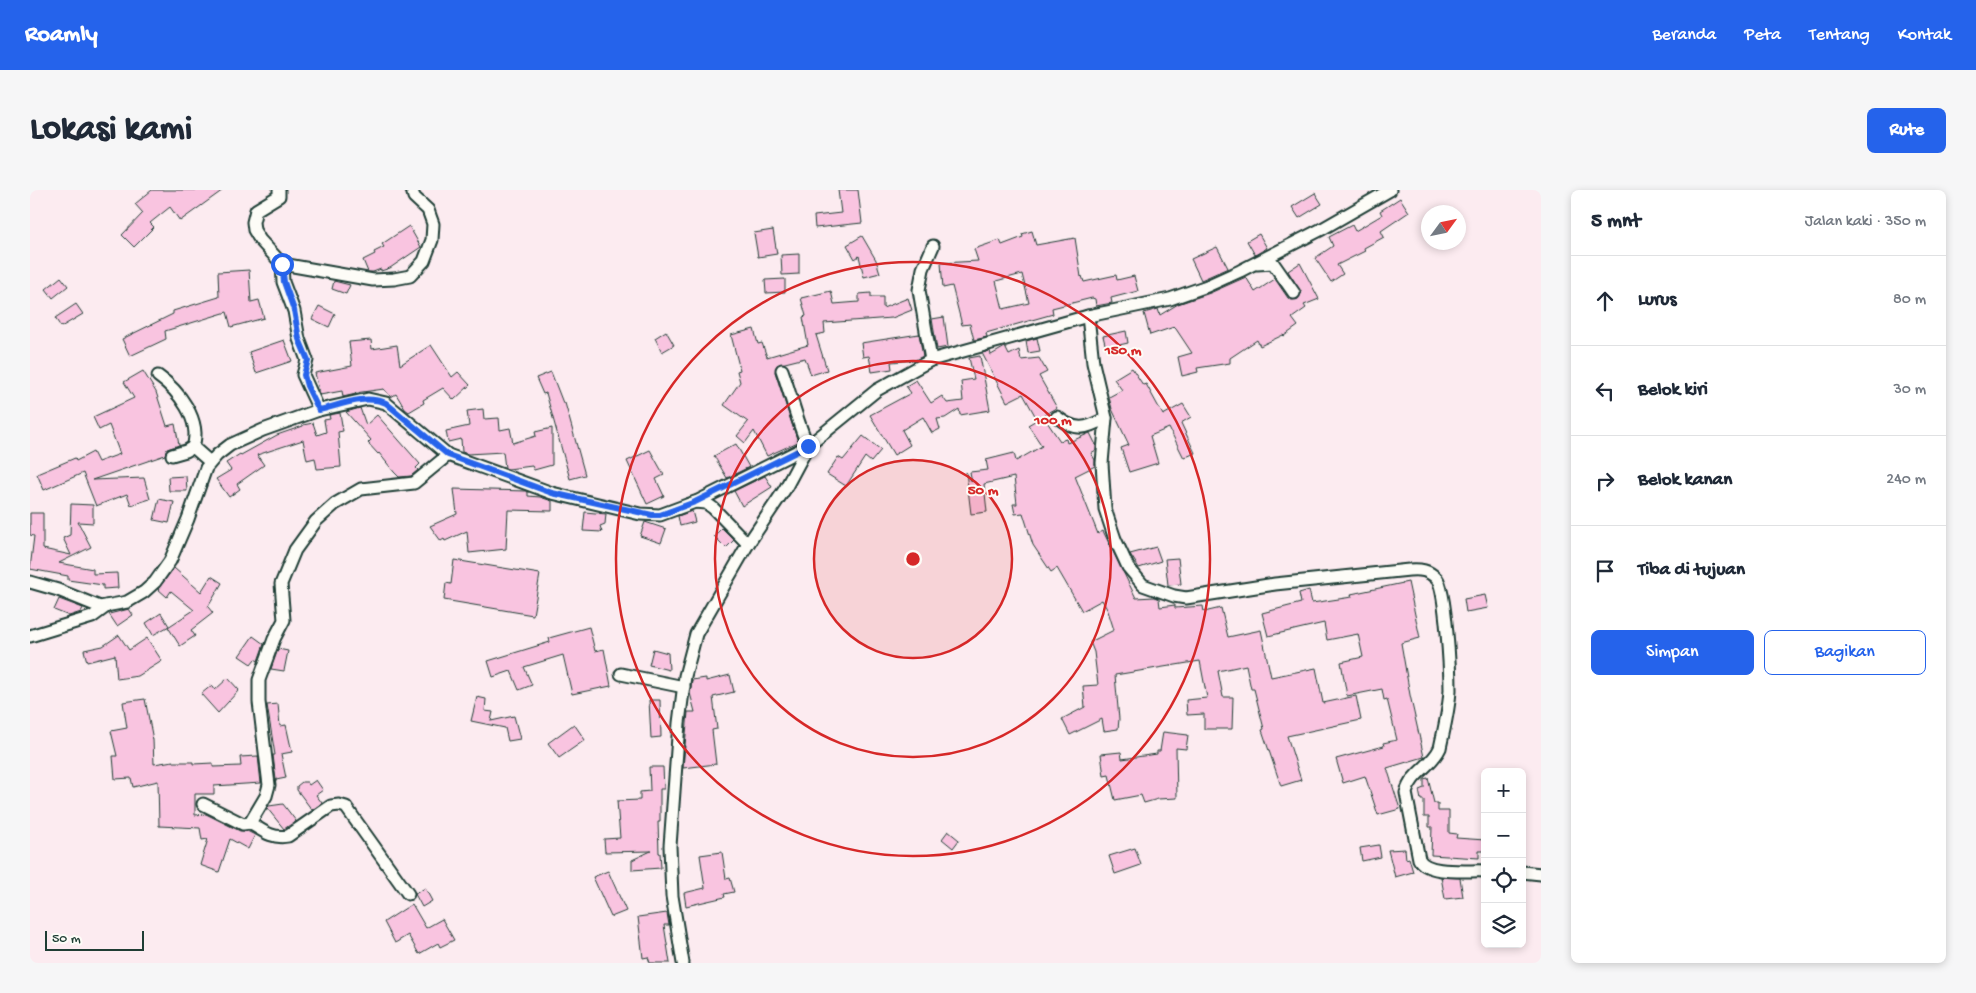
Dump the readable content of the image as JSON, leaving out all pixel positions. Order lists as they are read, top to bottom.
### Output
{
  "scale_bar": "50 m",
  "north": "top right",
  "page": {
    "header": "Roamly",
    "nav": [
      "Beranda",
      "Peta",
      "Tentang",
      "Kontak"
    ],
    "buttons": [
      "Rute",
      ["Simpan", "Bagikan"]
    ],
    "title": "Lokasi kami",
    "heading": ["5 mnt", "Jalan kaki · 350 m"],
    "list": [
      ["Lurus", "80 m"],
      ["Belok kiri", "30 m"],
      ["Belok kanan", "240 m"],
      "Tiba di tujuan"
    ],
    "map_buttons": ["+", "−"],
    "scale": "50 m"
  },
  "rings": ["150 m", "100 m", "50 m"]
}
